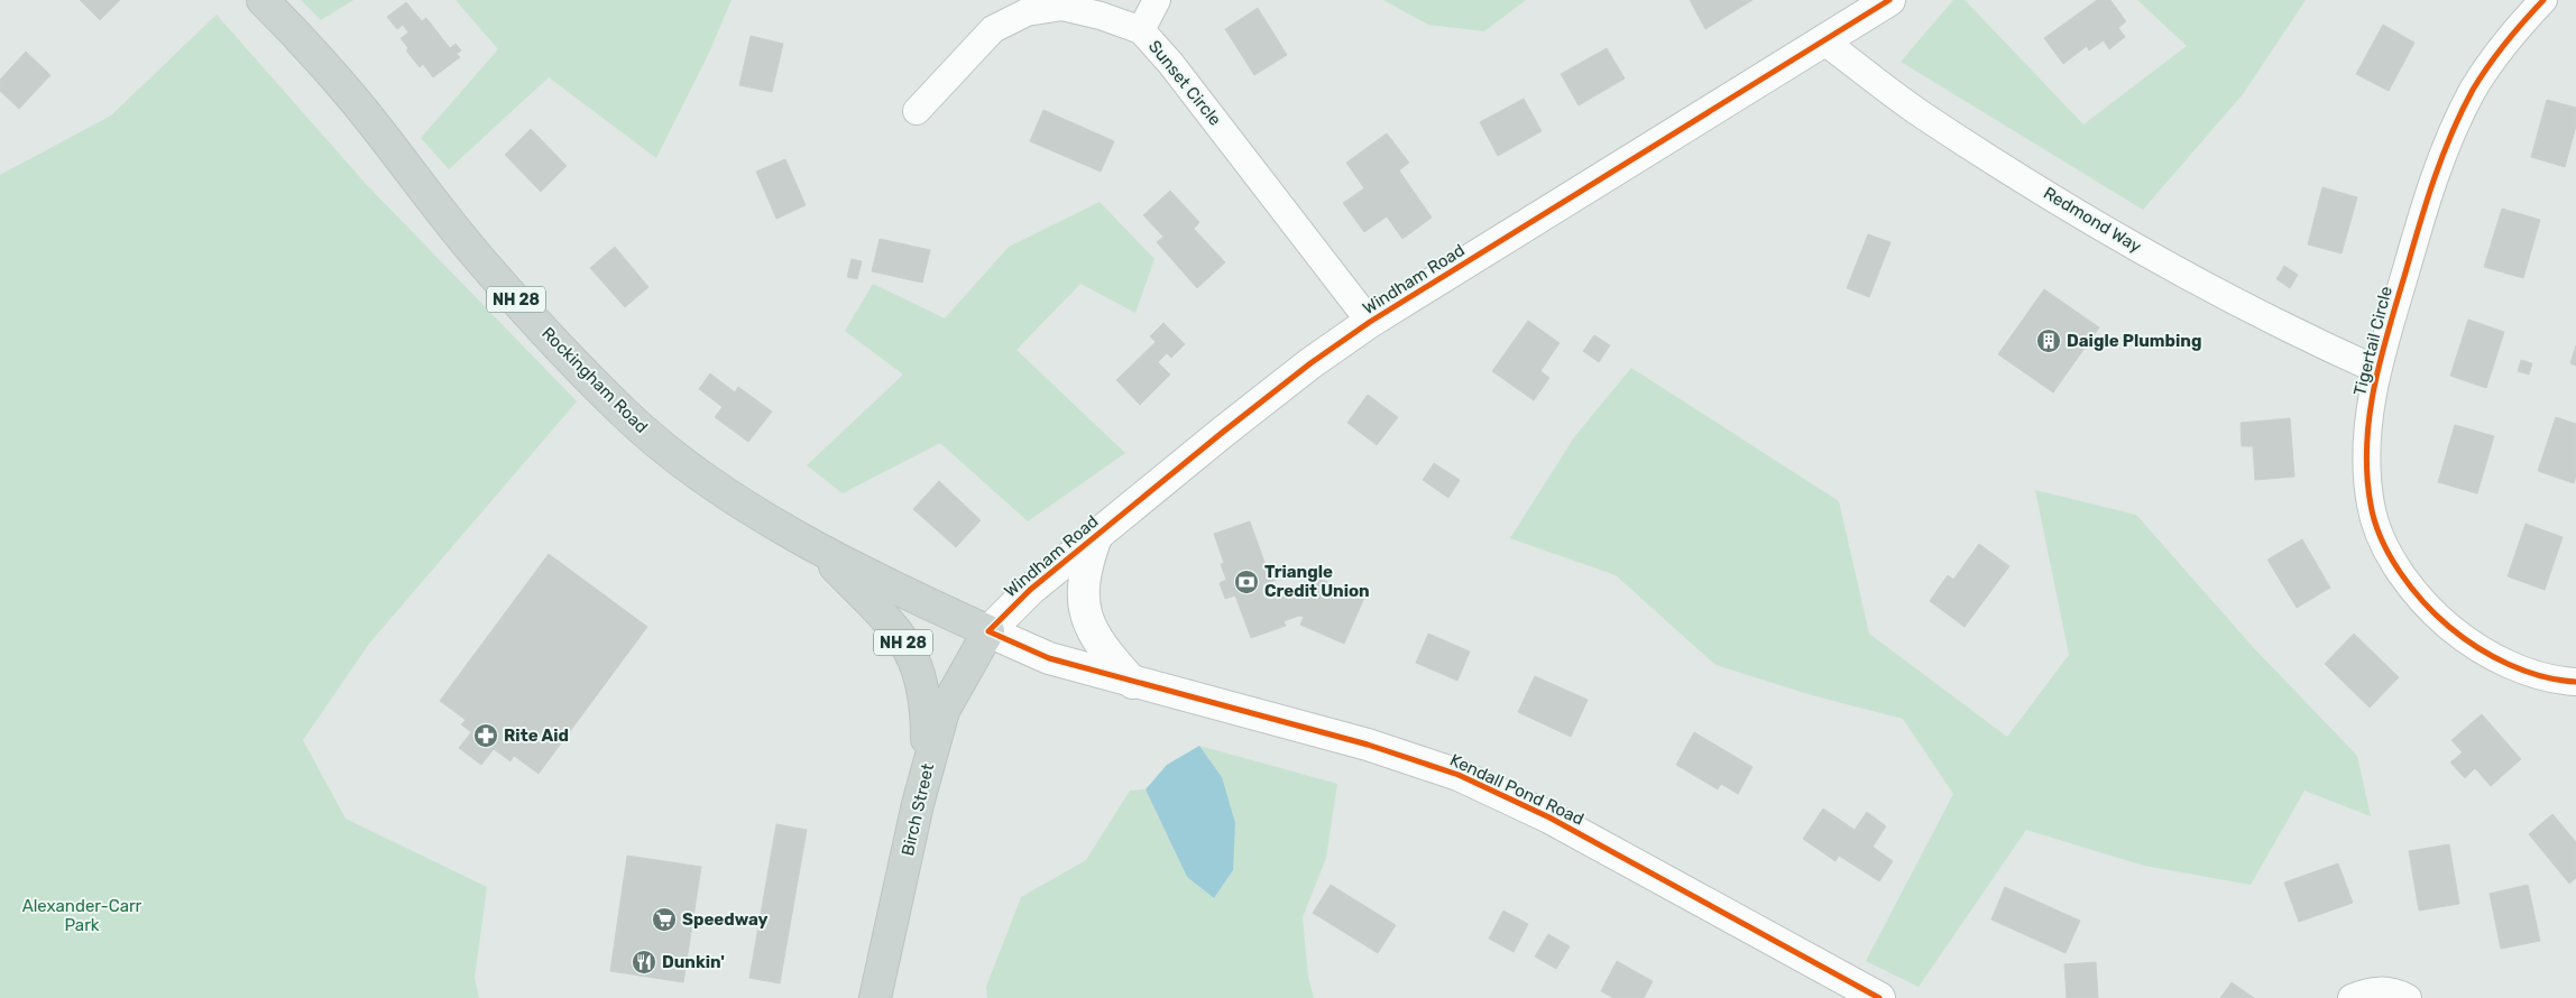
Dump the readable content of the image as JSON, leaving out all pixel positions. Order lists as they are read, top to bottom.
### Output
{
  "streets": {
    "main road": ["NH 28", "Rockingham Road", "Birch Street"],
    "street": [
      "Sunset Circle",
      "Redmond Way",
      "Windham Road",
      "Tigertail Circle",
      "Kendall Pond Road"
    ]
  },
  "crossings": [
    ["Sunset Circle", "Windham Road"],
    ["Redmond Way", "Windham Road"],
    ["Redmond Way", "Tigertail Circle"],
    ["Windham Road", "Rockingham Road"],
    ["Windham Road", "Kendall Pond Road"],
    ["Windham Road", "Birch Street"],
    ["NH 28", "Rockingham Road"],
    ["NH 28", "Birch Street"],
    ["Rockingham Road", "Kendall Pond Road"],
    ["Rockingham Road", "Birch Street"],
    ["Kendall Pond Road", "Birch Street"]
  ],
  "parks": ["Alexander-Carr Park"],
  "places": {
    "building": ["Daigle Plumbing"],
    "bank": ["Triangle Credit Union"],
    "pharmacy": ["Rite Aid"],
    "supermarket": ["Speedway"],
    "restaurant": ["Dunkin'"]
  }
}
